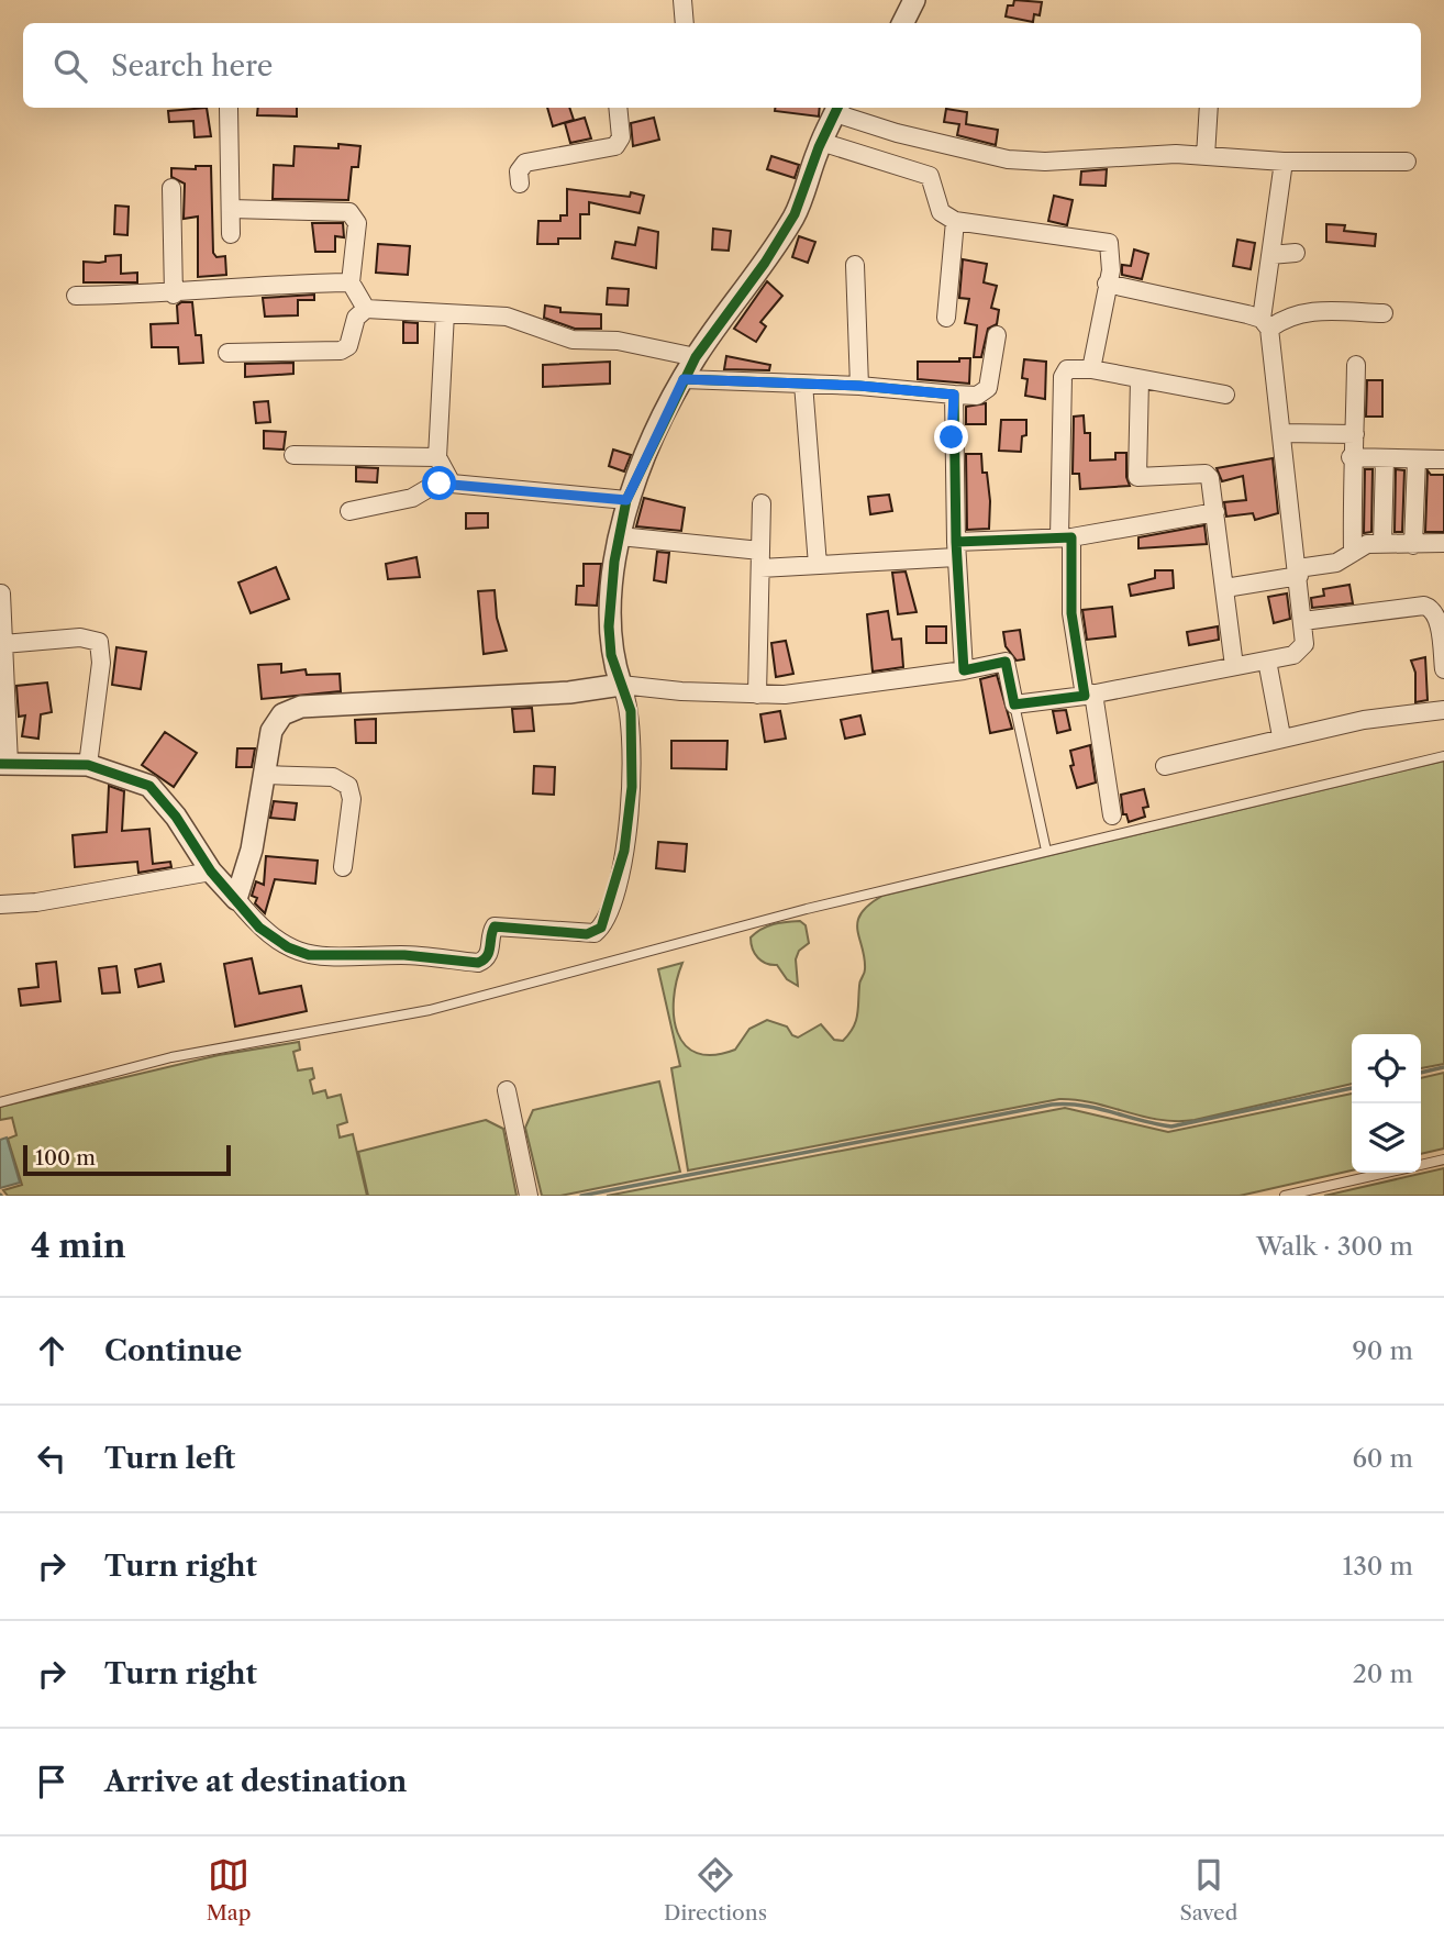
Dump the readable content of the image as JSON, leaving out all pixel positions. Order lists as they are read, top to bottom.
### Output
{
  "scale_bar": "100 m",
  "page": {
    "search": "Search here",
    "scale": "100 m",
    "heading": ["4 min", "Walk · 300 m"],
    "list": [
      ["Continue", "90 m"],
      ["Turn left", "60 m"],
      ["Turn right", "130 m"],
      ["Turn right", "20 m"],
      "Arrive at destination"
    ],
    "nav": ["Map", "Directions", "Saved"]
  }
}
